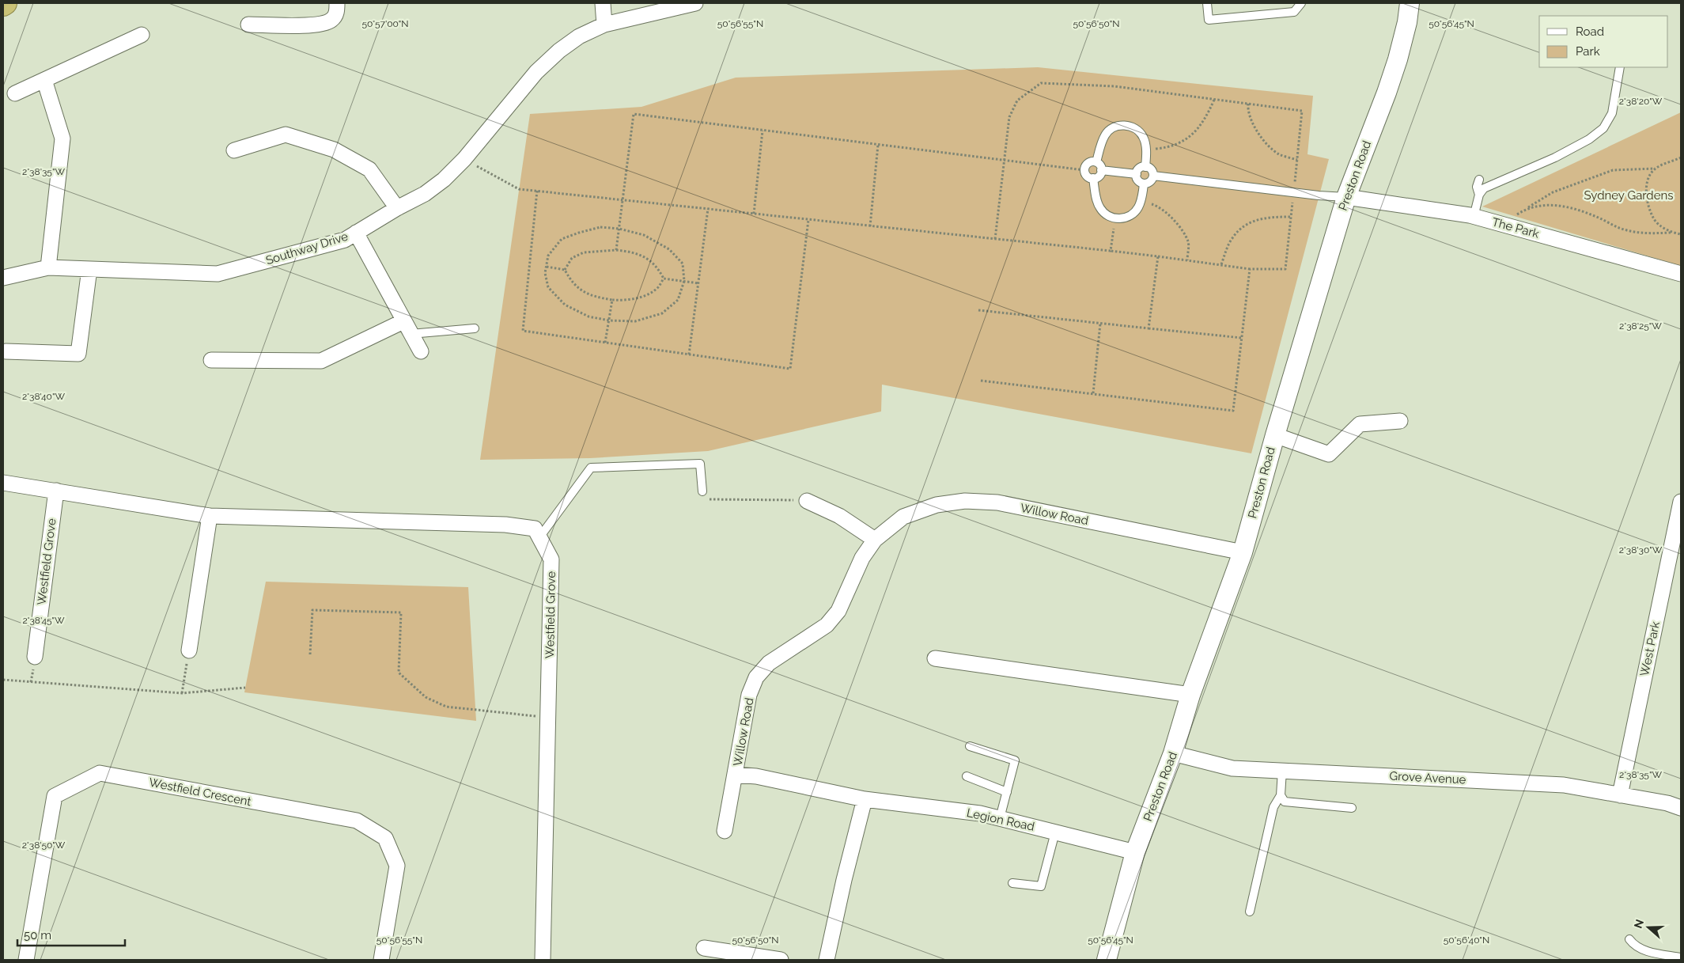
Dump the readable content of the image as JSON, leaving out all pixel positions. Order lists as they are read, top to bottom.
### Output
{
  "streets": {
    "street": [
      "Preston Road",
      "The Park",
      "Southway Drive",
      "Willow Road",
      "Westfield Grove",
      "West Park",
      "Grove Avenue",
      "Westfield Crescent",
      "Legion Road"
    ]
  },
  "crossings": [
    ["Preston Road", "The Park"],
    ["Preston Road", "Willow Road"],
    ["Preston Road", "Grove Avenue"],
    ["Preston Road", "Legion Road"],
    ["Willow Road", "Legion Road"],
    ["West Park", "Grove Avenue"]
  ],
  "parks": ["Sydney Gardens"],
  "legend": ["Road", "Park"],
  "scale_bar": "50 m",
  "north": "left",
  "coordinates": [
    "50°56'45\"N",
    "50°57'00\"N",
    "50°56'55\"N",
    "50°56'50\"N",
    "2°38'20\"W",
    "2°38'35\"W",
    "2°38'25\"W",
    "2°38'40\"W",
    "2°38'30\"W",
    "2°38'45\"W",
    "2°38'50\"W",
    "50°56'40\"N"
  ]
}
